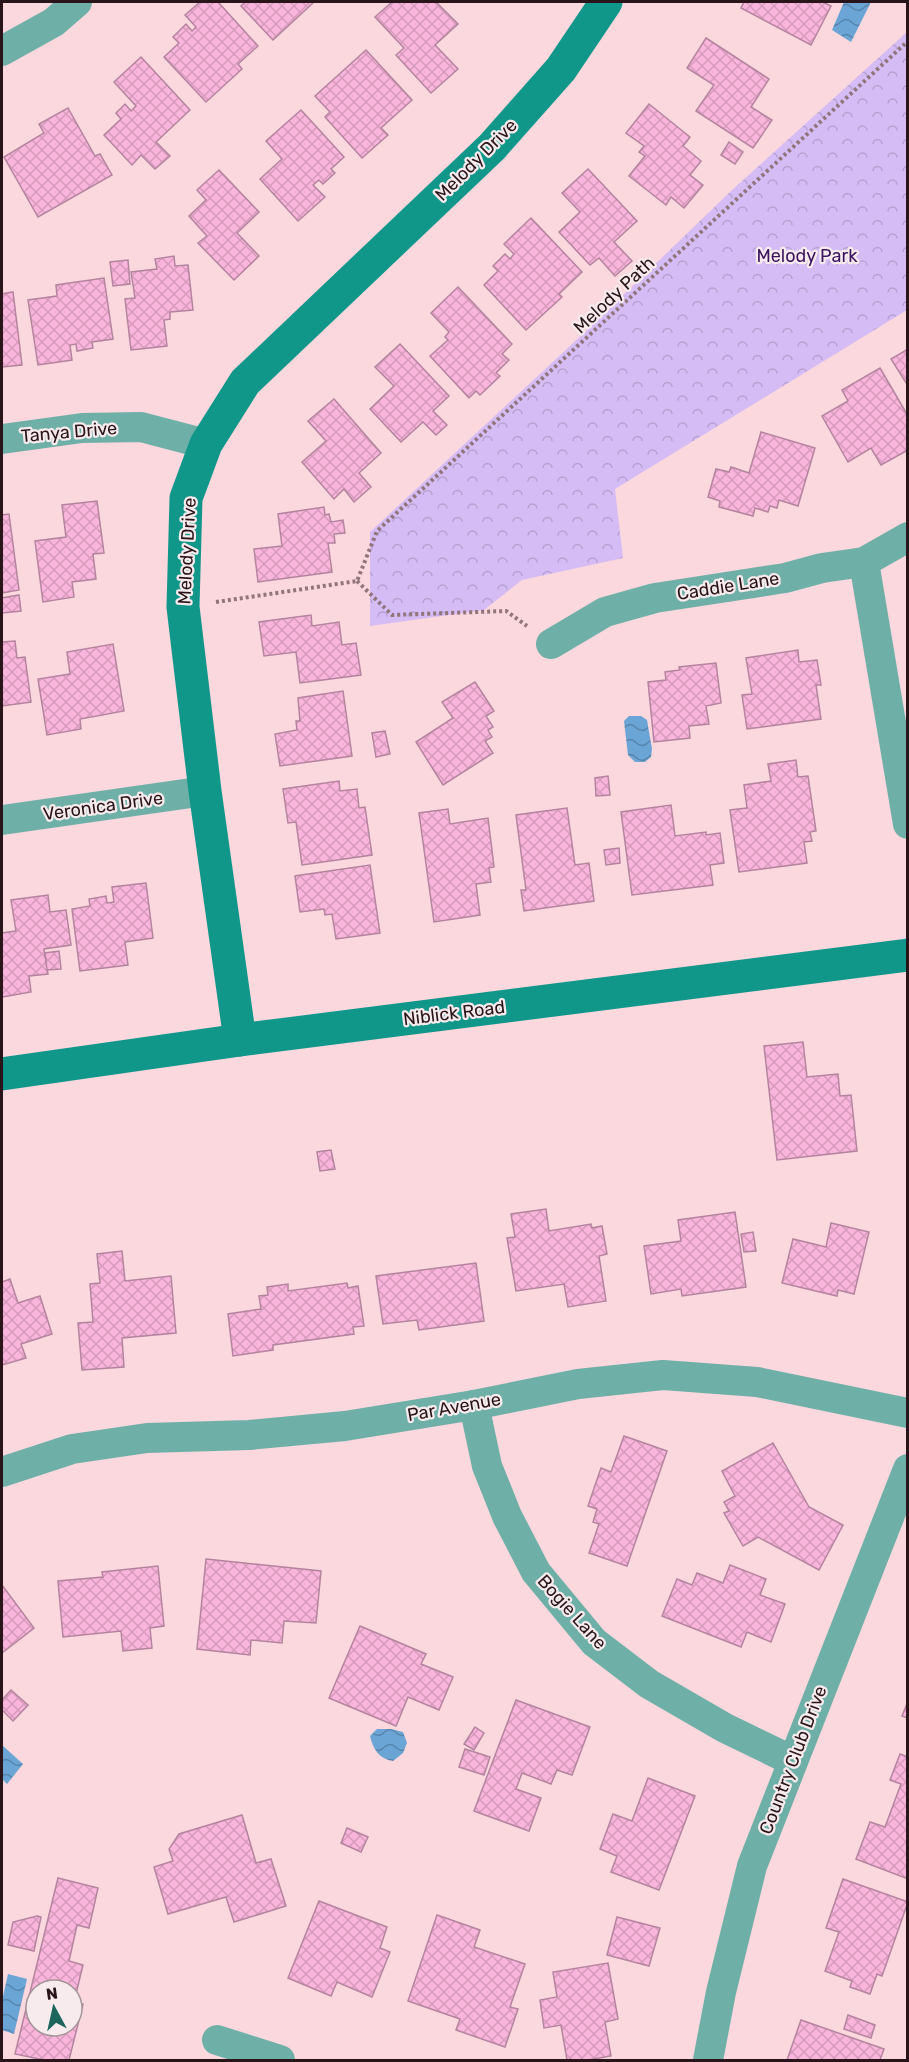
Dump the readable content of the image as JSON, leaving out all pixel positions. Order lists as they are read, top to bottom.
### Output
{
  "streets": {
    "street": [
      "Melody Drive",
      "Tanya Drive",
      "Caddie Lane",
      "Veronica Drive",
      "Niblick Road",
      "Par Avenue",
      "Bogie Lane",
      "Country Club Drive"
    ],
    "path": ["Melody Path"]
  },
  "crossings": [
    ["Melody Drive", "Tanya Drive"],
    ["Melody Drive", "Veronica Drive"],
    ["Melody Drive", "Niblick Road"],
    ["Par Avenue", "Bogie Lane"],
    ["Bogie Lane", "Country Club Drive"]
  ],
  "parks": ["Melody Park"],
  "north": "top"
}
